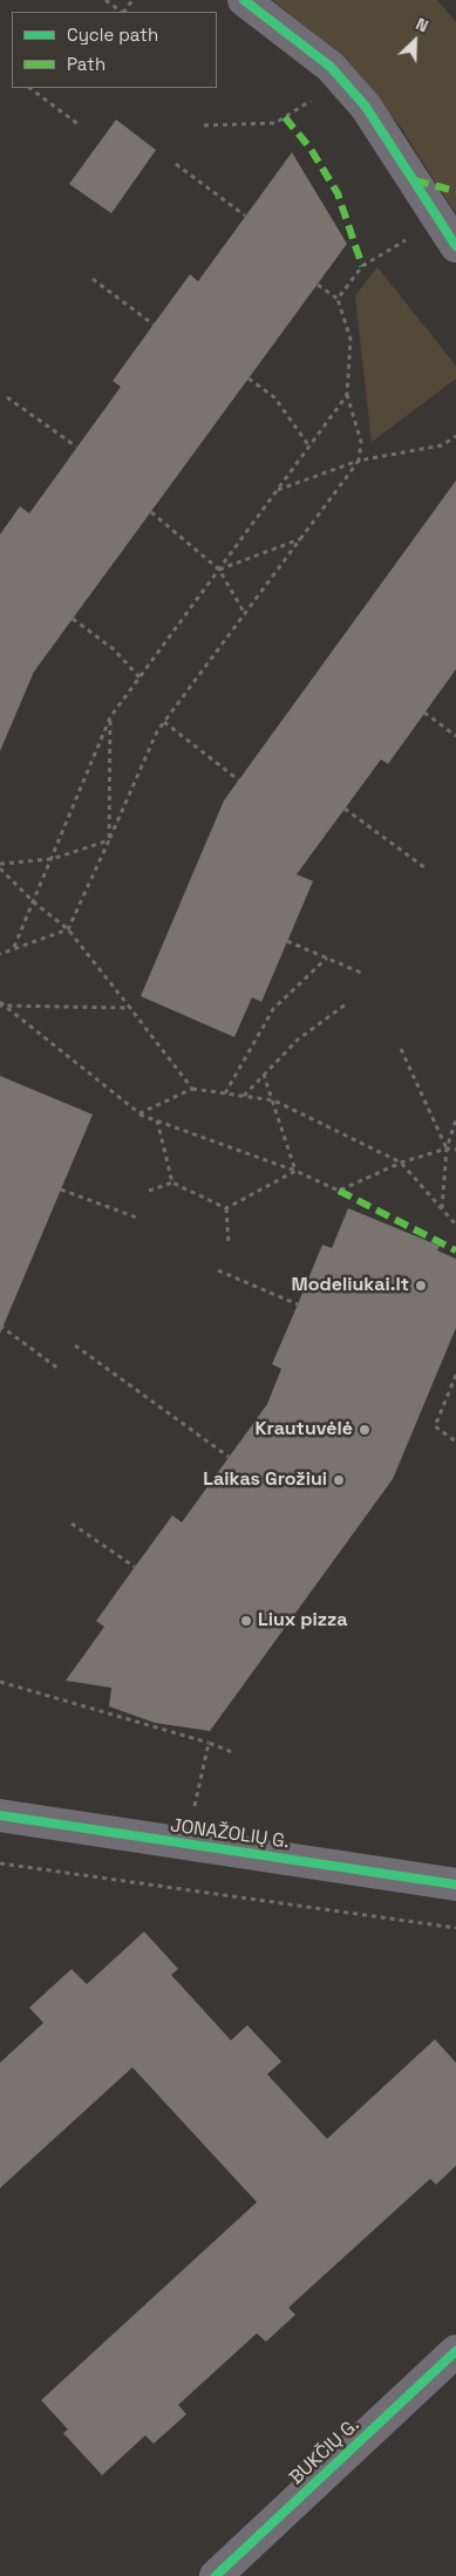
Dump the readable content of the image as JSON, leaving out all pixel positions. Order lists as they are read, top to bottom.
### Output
{
  "streets": {
    "street": ["JONAŽOLIŲ G.", "BUKČIŲ G."]
  },
  "places": [
    "Modeliukai.lt",
    "Krautuvėlė",
    "Laikas Grožiui",
    "Liux pizza"
  ],
  "legend": ["Cycle path", "Path"],
  "north": "top right"
}
